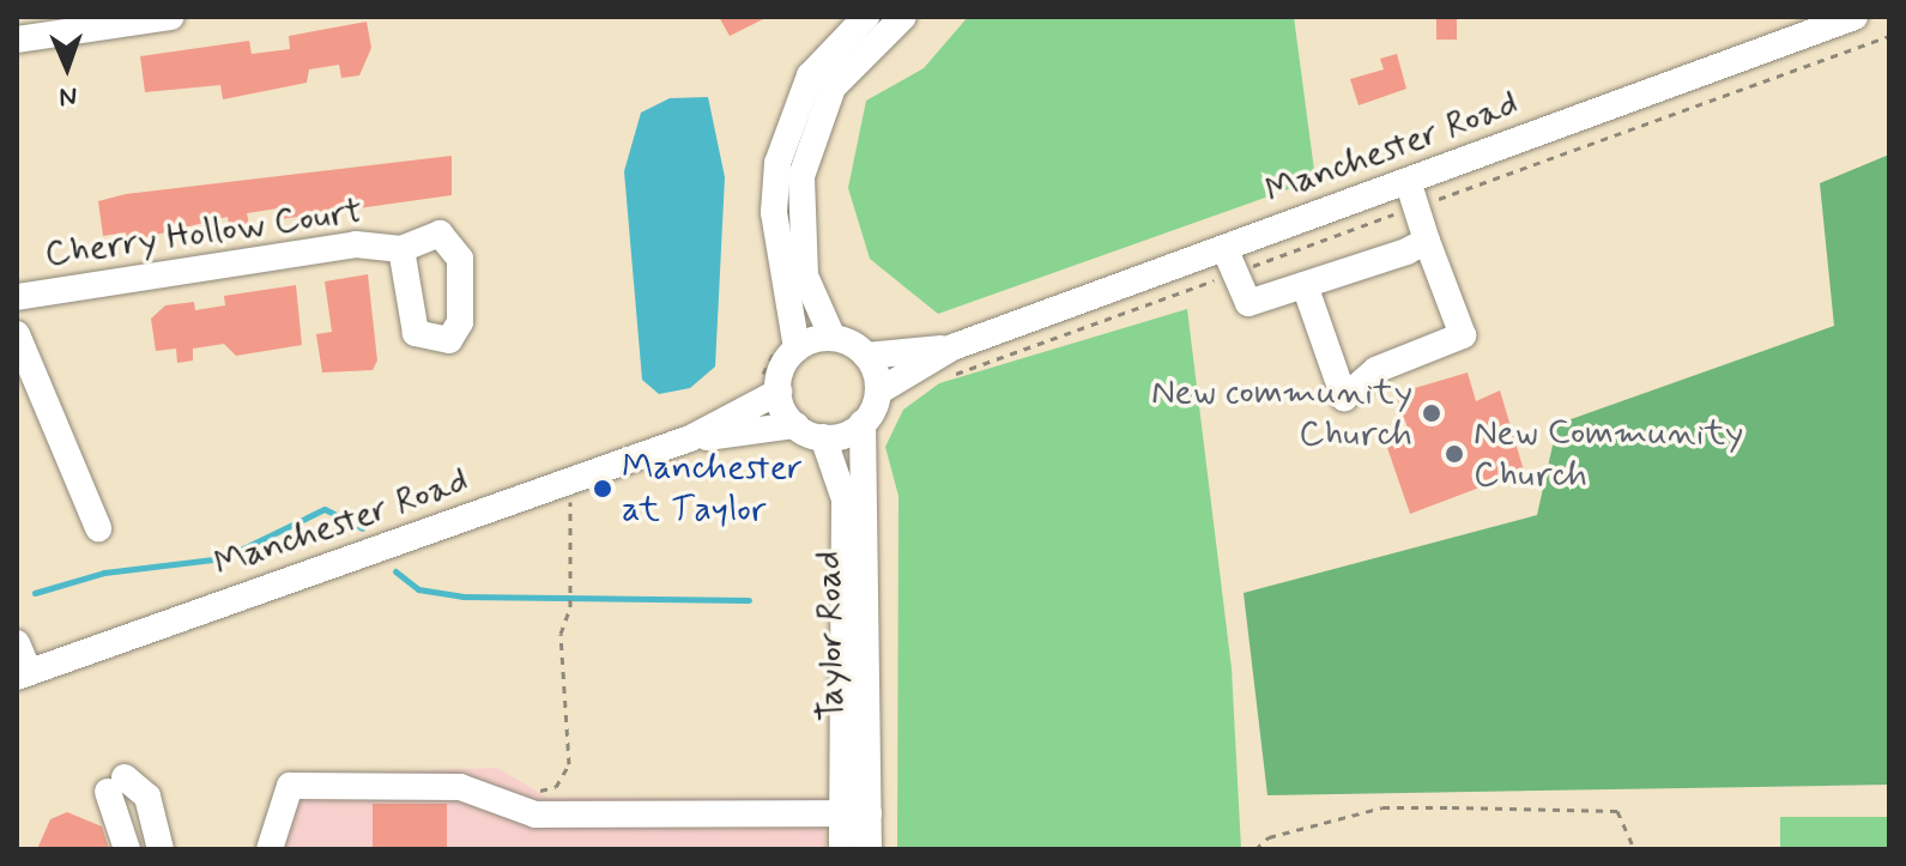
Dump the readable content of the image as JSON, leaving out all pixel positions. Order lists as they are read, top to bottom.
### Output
{
  "streets": {
    "street": ["Manchester Road", "Cherry Hollow Court", "Taylor Road"]
  },
  "places": ["New community Church", "New Community Church", "Manchester at Taylor"],
  "north": "bottom"
}
